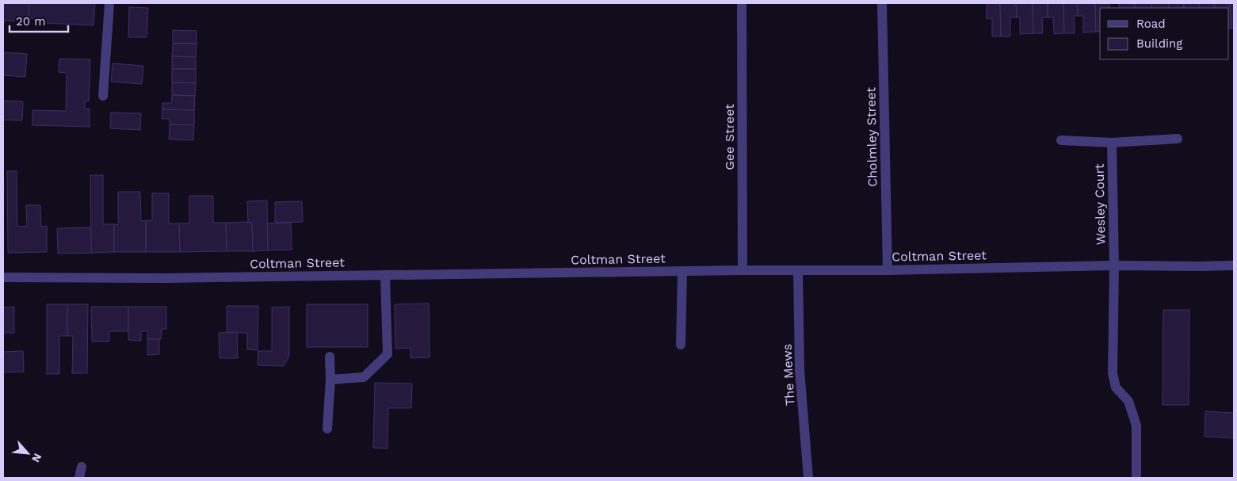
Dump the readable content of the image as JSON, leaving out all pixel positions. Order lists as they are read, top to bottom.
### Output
{
  "streets": {
    "street": [
      "Gee Street",
      "Cholmley Street",
      "Wesley Court",
      "Coltman Street",
      "The Mews"
    ]
  },
  "crossings": [
    ["Gee Street", "Coltman Street"],
    ["Cholmley Street", "Coltman Street"],
    ["Wesley Court", "Coltman Street"],
    ["Coltman Street", "The Mews"]
  ],
  "legend": ["Road", "Building"],
  "scale_bar": "20 m",
  "north": "bottom right"
}
